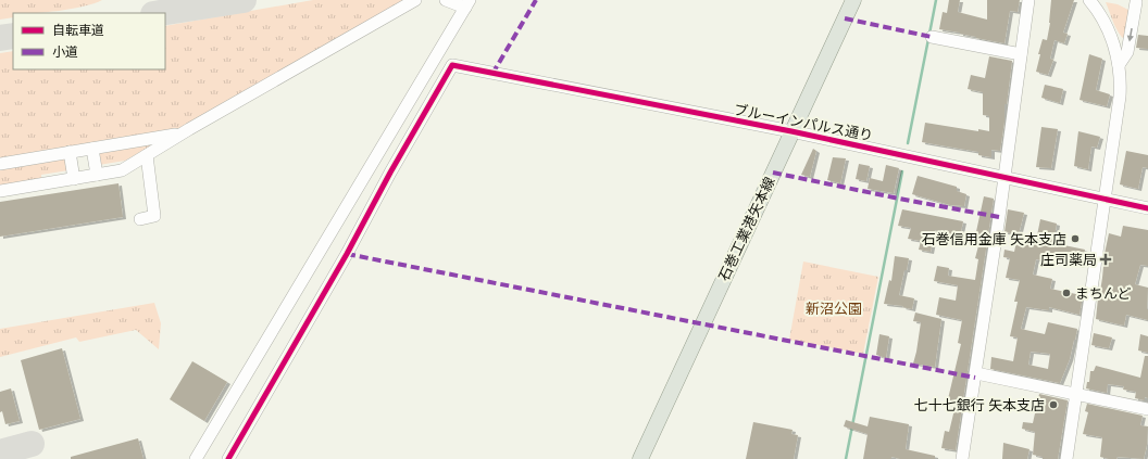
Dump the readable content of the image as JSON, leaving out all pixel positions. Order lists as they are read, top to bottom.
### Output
{
  "streets": {
    "main road": ["石巻工業港矢本線"],
    "street": ["ブルーインパルス通り"]
  },
  "crossings": [
    ["ブルーインパルス通り", "石巻工業港矢本線"]
  ],
  "parks": ["新沼公園"],
  "places": {
    "other": ["石巻信用金庫 矢本支店", "まちんど", "七十七銀行 矢本支店"],
    "health": ["庄司薬局"]
  },
  "legend": ["自転車道", "小道"]
}
